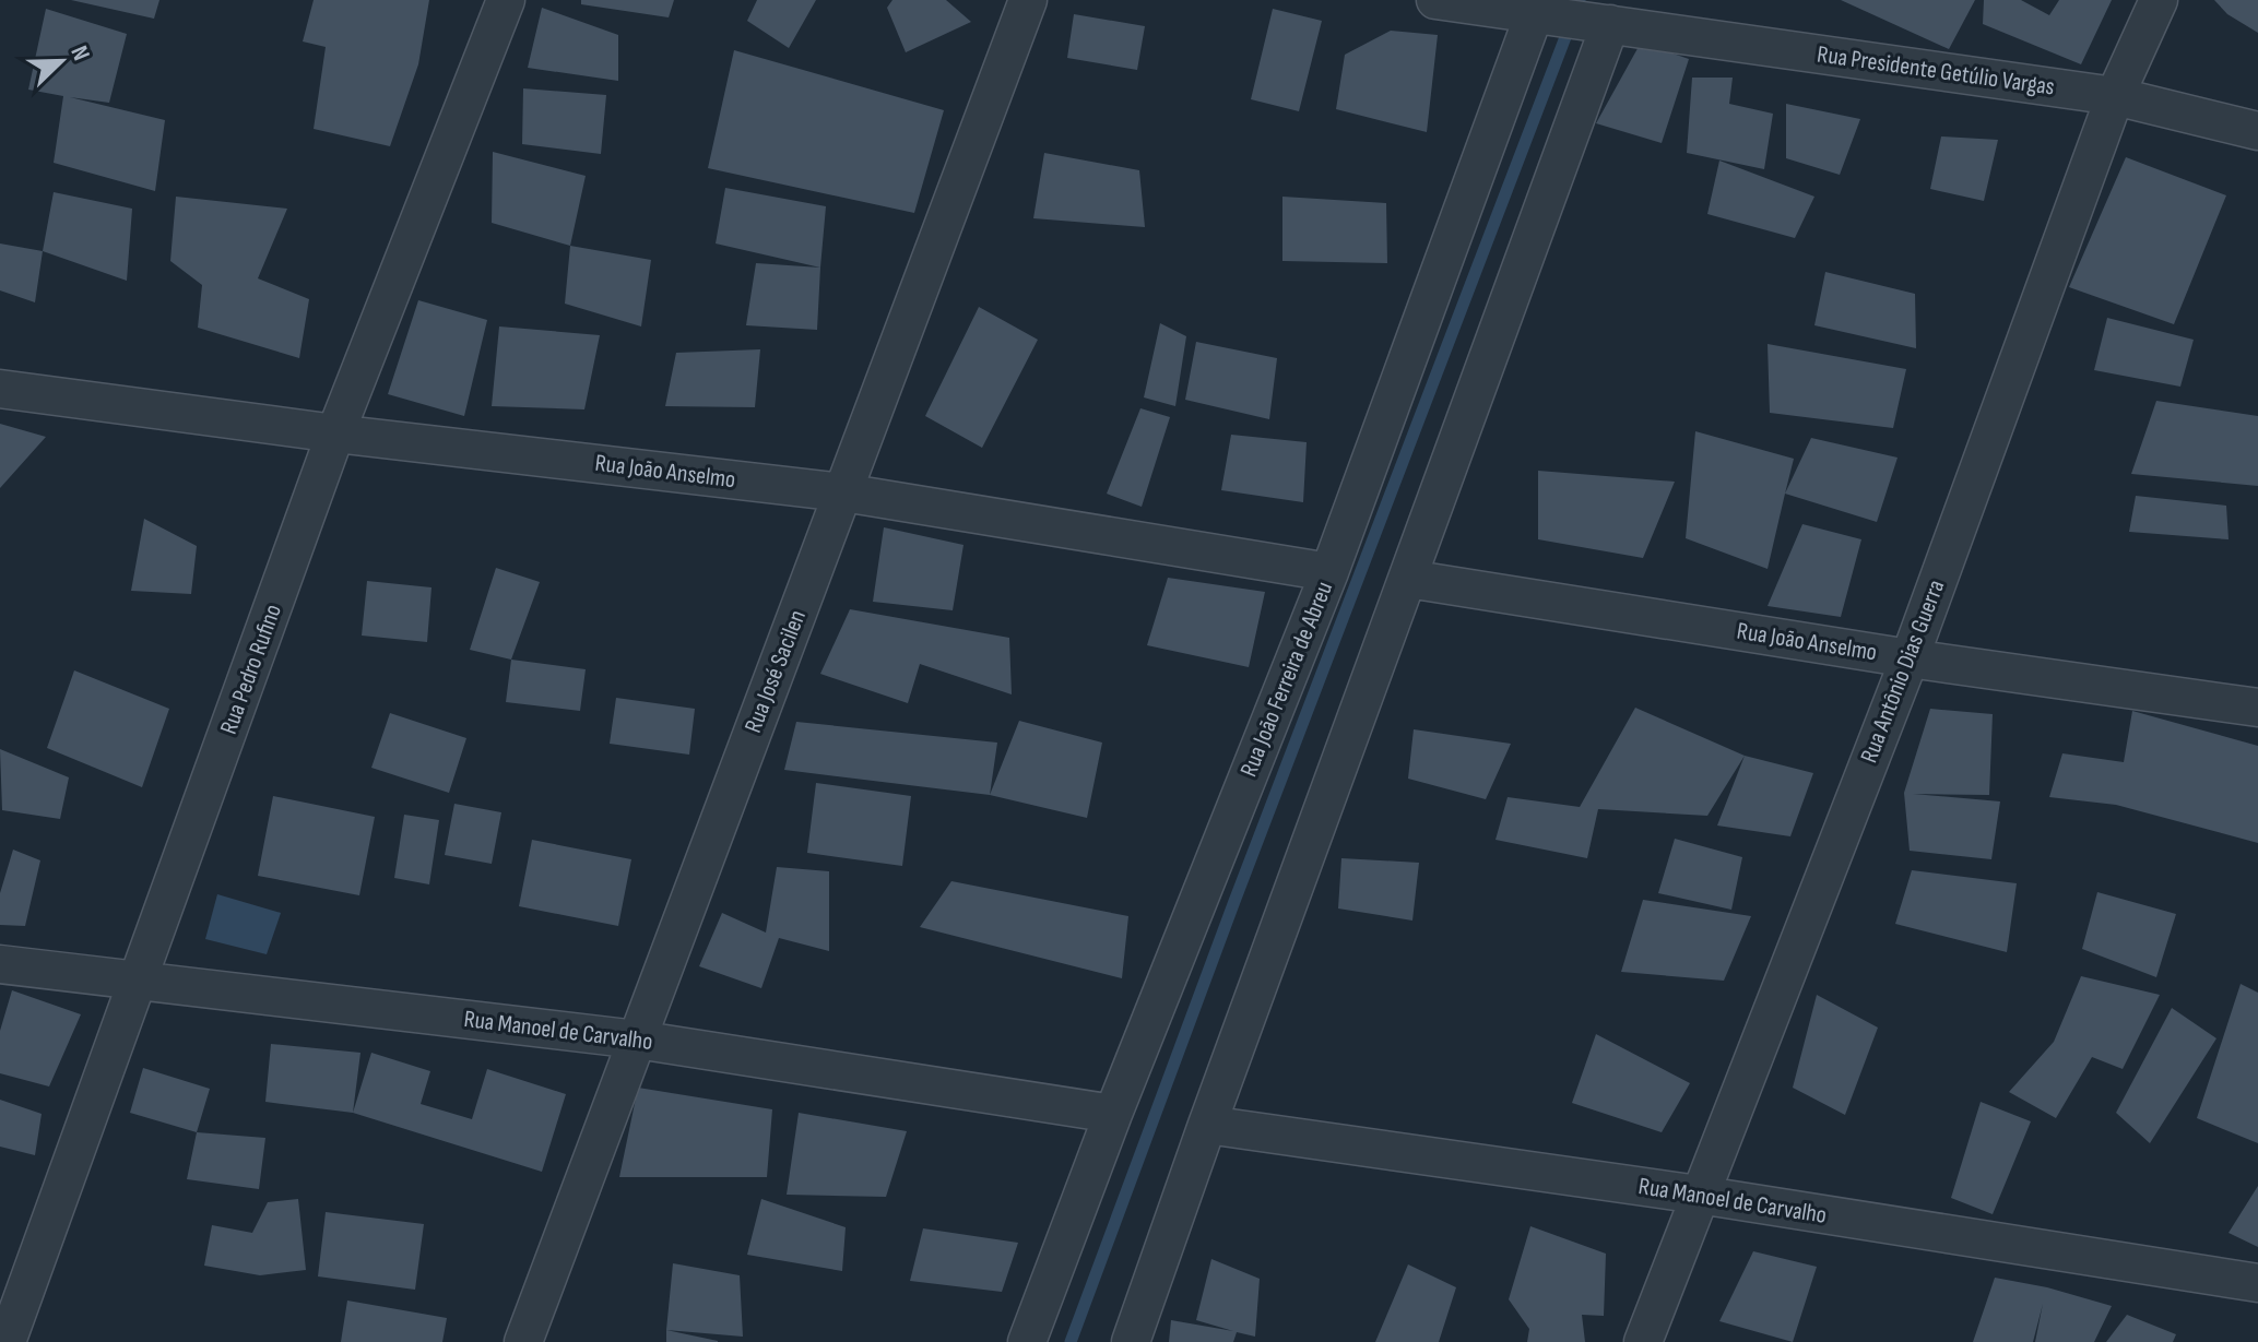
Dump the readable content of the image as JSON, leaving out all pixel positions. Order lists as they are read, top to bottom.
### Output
{
  "streets": {
    "street": [
      "Rua Presidente Getúlio Vargas",
      "Rua João Anselmo",
      "Rua Pedro Rufino",
      "Rua José Sacilen",
      "Rua Antônio Dias Guerra",
      "Rua João Ferreira de Abreu",
      "Rua Manoel de Carvalho"
    ]
  },
  "crossings": [
    ["Rua Presidente Getúlio Vargas", "Rua Antônio Dias Guerra"],
    ["Rua Presidente Getúlio Vargas", "Rua João Ferreira de Abreu"],
    ["Rua João Anselmo", "Rua Pedro Rufino"],
    ["Rua João Anselmo", "Rua José Sacilen"],
    ["Rua João Anselmo", "Rua Antônio Dias Guerra"],
    ["Rua João Anselmo", "Rua João Ferreira de Abreu"],
    ["Rua Pedro Rufino", "Rua Manoel de Carvalho"],
    ["Rua José Sacilen", "Rua Manoel de Carvalho"],
    ["Rua Antônio Dias Guerra", "Rua Manoel de Carvalho"],
    ["Rua João Ferreira de Abreu", "Rua Manoel de Carvalho"]
  ],
  "north": "top right"
}
